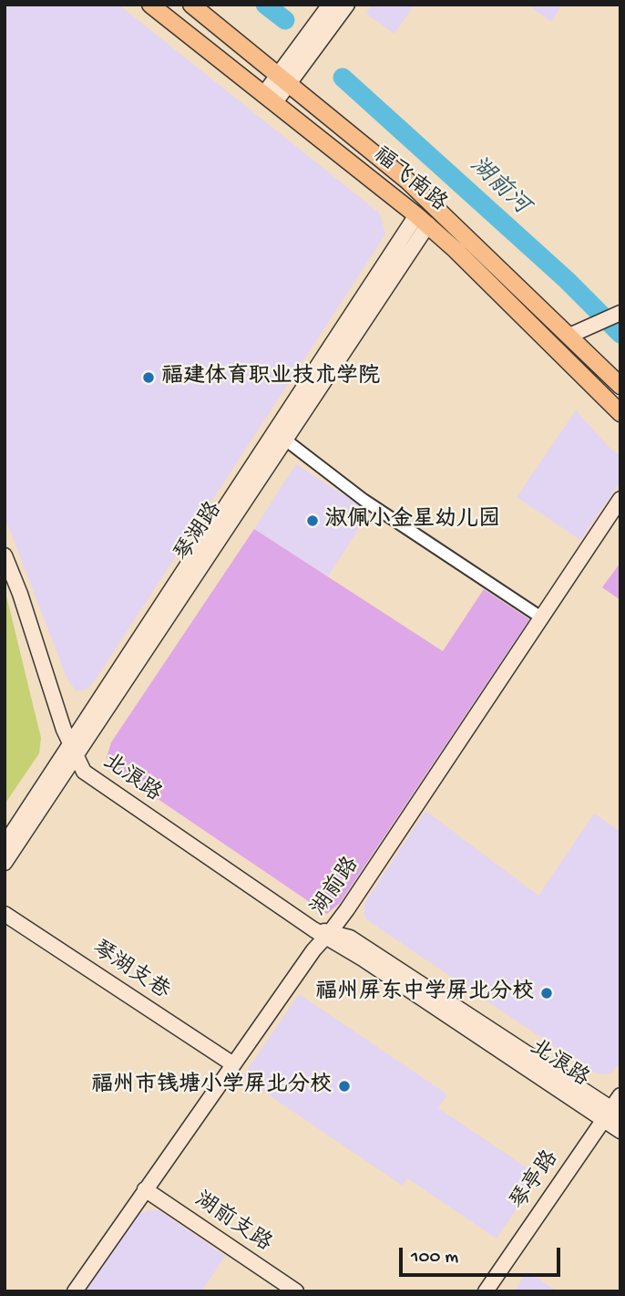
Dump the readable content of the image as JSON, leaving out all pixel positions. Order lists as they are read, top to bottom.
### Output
{
  "streets": {
    "main road": ["福飞南路"],
    "street": [
      "琴湖路",
      "北浪路",
      "湖前路",
      "琴湖支巷",
      "琴亭路",
      "湖前支路"
    ]
  },
  "crossings": [
    ["福飞南路", "琴湖路"],
    ["琴湖路", "北浪路"],
    ["北浪路", "湖前路"],
    ["北浪路", "琴亭路"],
    ["湖前路", "琴湖支巷"],
    ["湖前路", "湖前支路"]
  ],
  "water": ["湖前河"],
  "places": [
    "福建体育职业技术学院",
    "淑佩小金星幼儿园",
    "福州屏东中学屏北分校",
    "福州市钱塘小学屏北分校"
  ],
  "scale_bar": "100 m"
}
